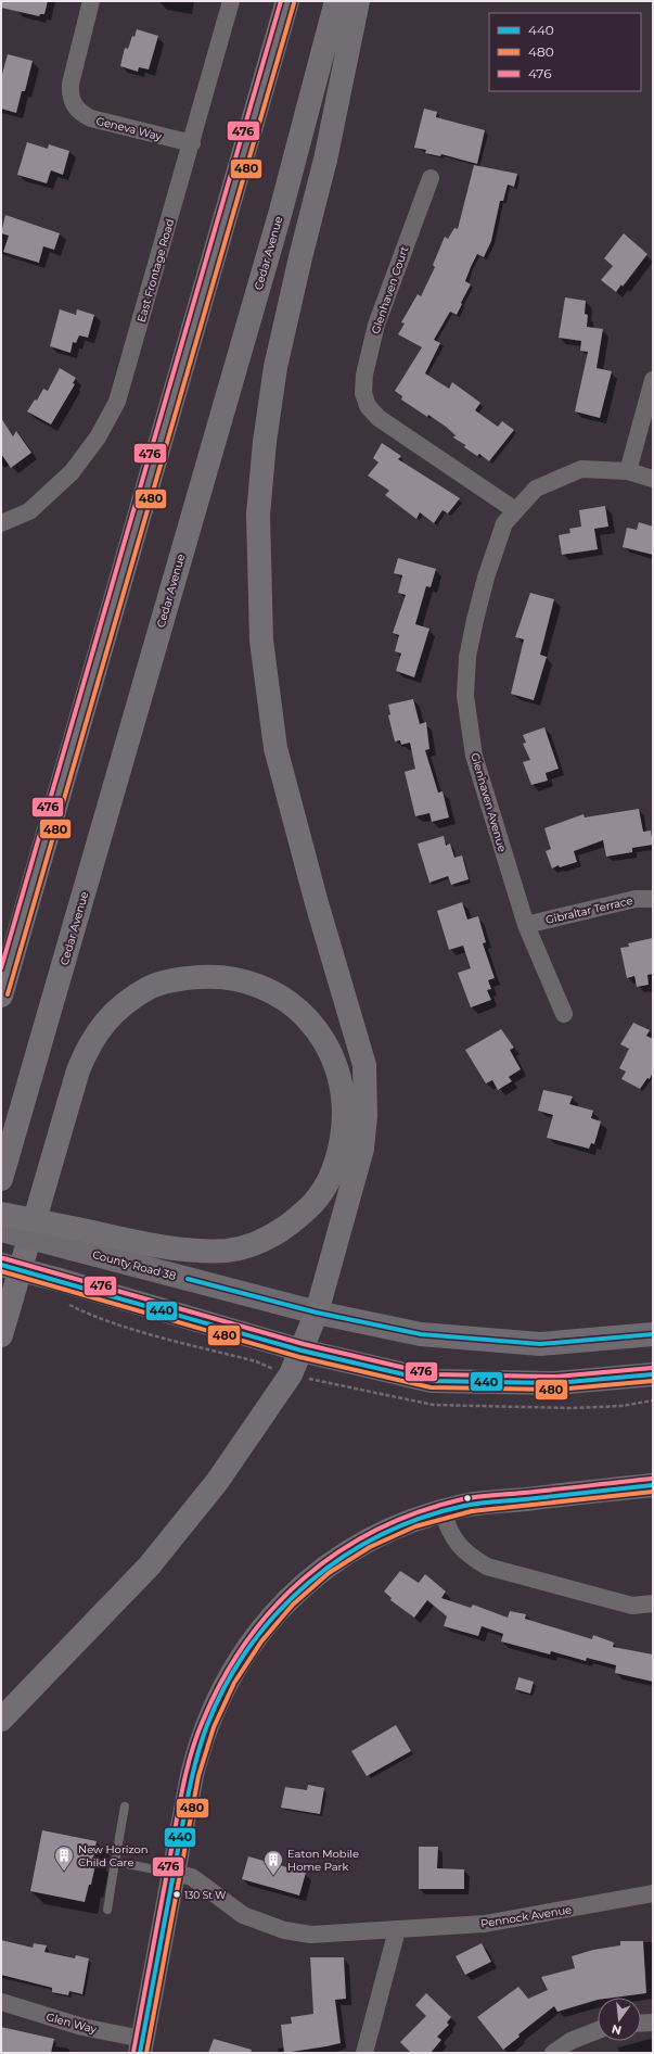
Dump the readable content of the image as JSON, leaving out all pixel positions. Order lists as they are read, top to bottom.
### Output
{
  "streets": {
    "highway": ["Cedar Avenue"],
    "main road": ["County Road 38"],
    "street": [
      "Geneva Way",
      "East Frontage Road",
      "Glenhaven Court",
      "Glenhaven Avenue",
      "Gibraltar Terrace",
      "Pennock Avenue",
      "Glen Way"
    ]
  },
  "crossings": [
    ["Geneva Way", "East Frontage Road"],
    ["Glenhaven Court", "Glenhaven Avenue"],
    ["Glenhaven Avenue", "Gibraltar Terrace"]
  ],
  "places": {
    "building": ["New Horizon Child Care", "Eaton Mobile Home Park"],
    "other": ["130 St W"]
  },
  "lines": ["transit line 476", "transit line 480", "transit line 440"],
  "legend": ["440", "480", "476"],
  "north": "bottom"
}
